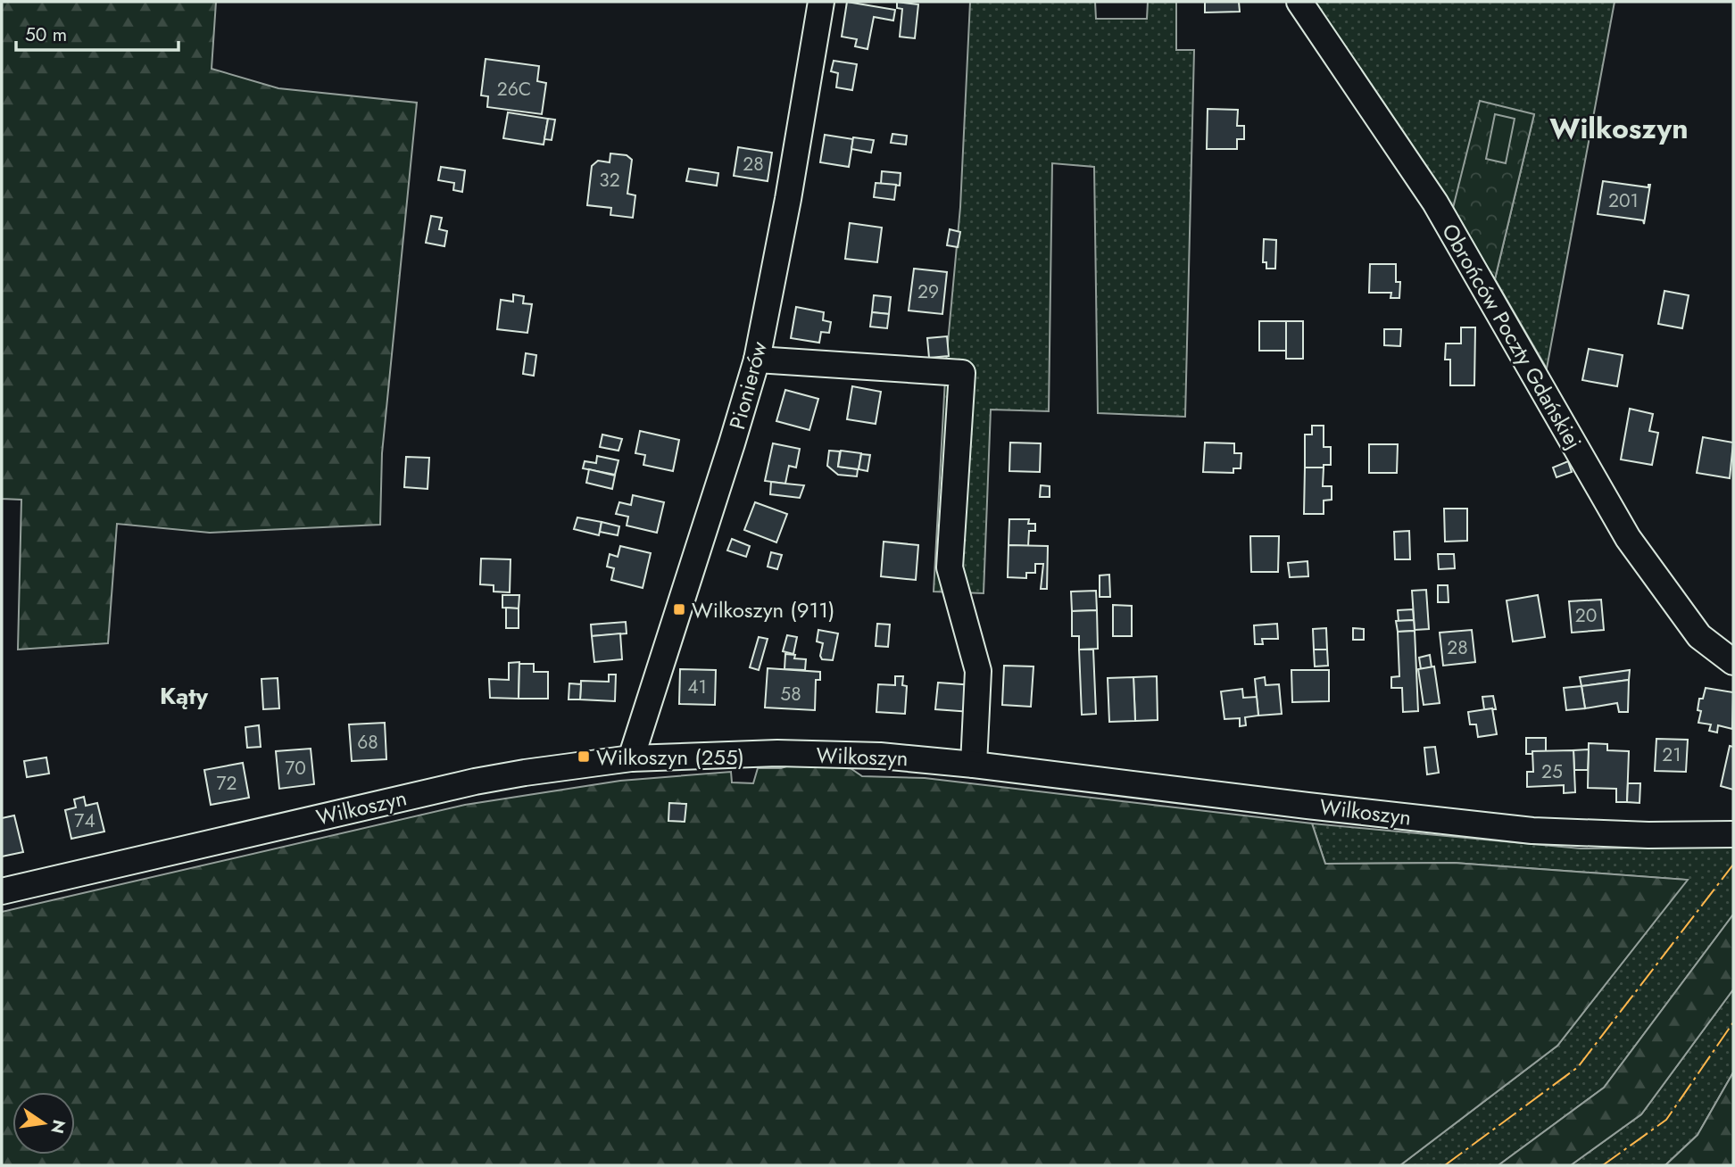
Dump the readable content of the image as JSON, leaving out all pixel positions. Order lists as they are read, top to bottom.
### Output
{
  "streets": {
    "street": ["Obrońców Poczty Gdańskiej", "Pionierów", "Wilkoszyn"]
  },
  "crossings": [
    ["Pionierów", "Wilkoszyn"]
  ],
  "districts": ["Wilkoszyn", "Kąty"],
  "places": {
    "transit": ["Wilkoszyn (911)", "Wilkoszyn (255)"]
  },
  "house_numbers": [
    "26C",
    "28",
    "32",
    "201",
    "29",
    "20",
    "28",
    "41",
    "58",
    "68",
    "21",
    "70",
    "25",
    "72",
    "74"
  ],
  "scale_bar": "50 m",
  "north": "right"
}
